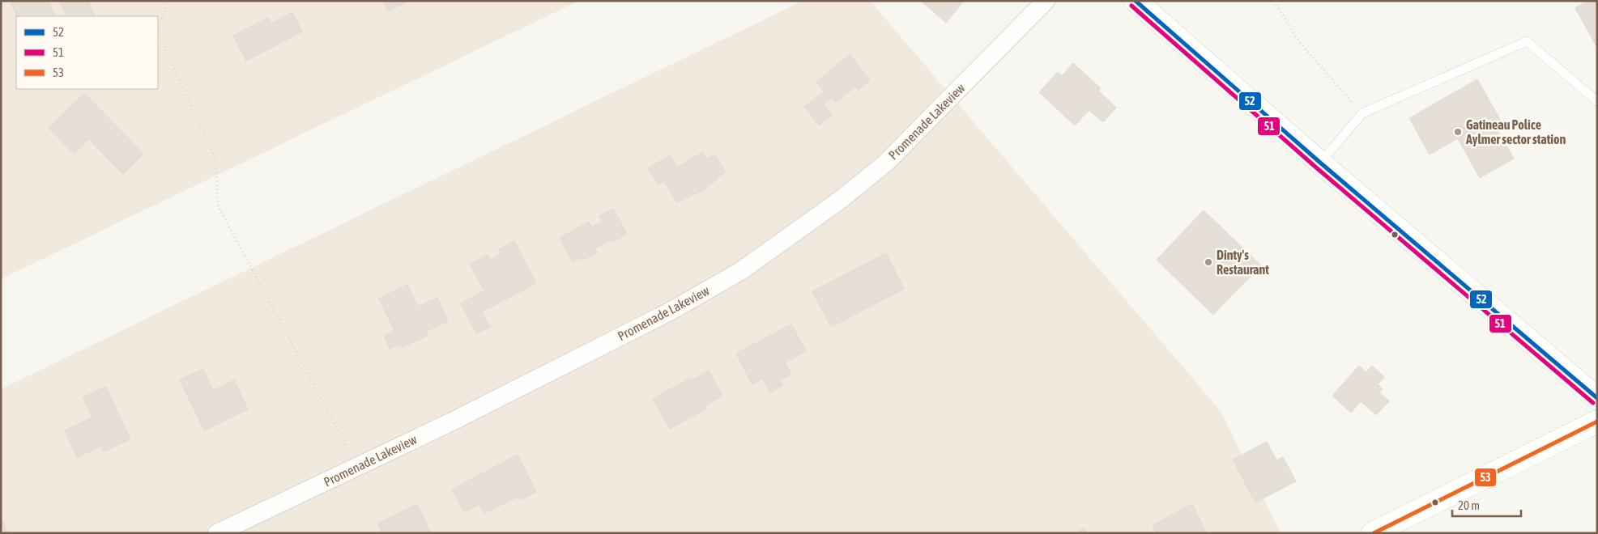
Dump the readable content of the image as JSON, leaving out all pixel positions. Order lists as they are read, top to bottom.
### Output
{
  "streets": {
    "street": ["Promenade Lakeview"]
  },
  "places": ["Gatineau Police Aylmer sector station", "Dinty's Restaurant"],
  "lines": ["transit line 52", "transit line 51", "transit line 53"],
  "legend": ["52", "51", "53"],
  "scale_bar": "20 m"
}
